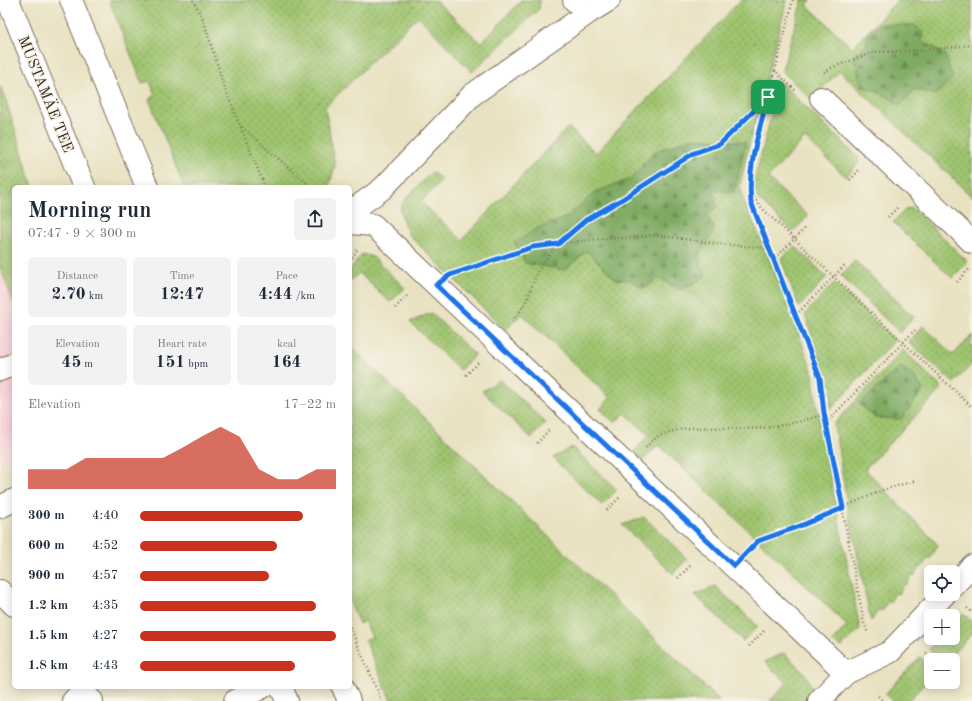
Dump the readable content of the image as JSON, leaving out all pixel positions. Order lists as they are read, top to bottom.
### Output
{
  "streets": {
    "street": ["MUSTAMÄE TEE"]
  },
  "page": {
    "heading": ["Morning run", "07:47 · 9 × 300 m"],
    "stats": [
      ["Distance", "2.70 km"],
      ["Time", "12:47"],
      ["Pace", "4:44 /km"],
      ["Elevation", "45 m"],
      ["Heart rate", "151 bpm"],
      ["kcal", "164"]
    ],
    "chart": ["Elevation", "17–22 m"],
    "list": [
      {
        "name": "300 m",
        "note": "4:40"
      },
      {
        "name": "600 m",
        "note": "4:52"
      },
      {
        "name": "900 m",
        "note": "4:57"
      },
      {
        "name": "1.2 km",
        "note": "4:35"
      },
      {
        "name": "1.5 km",
        "note": "4:27"
      },
      {
        "name": "1.8 km",
        "note": "4:43"
      }
    ],
    "map_buttons": ["+", "−"]
  }
}
